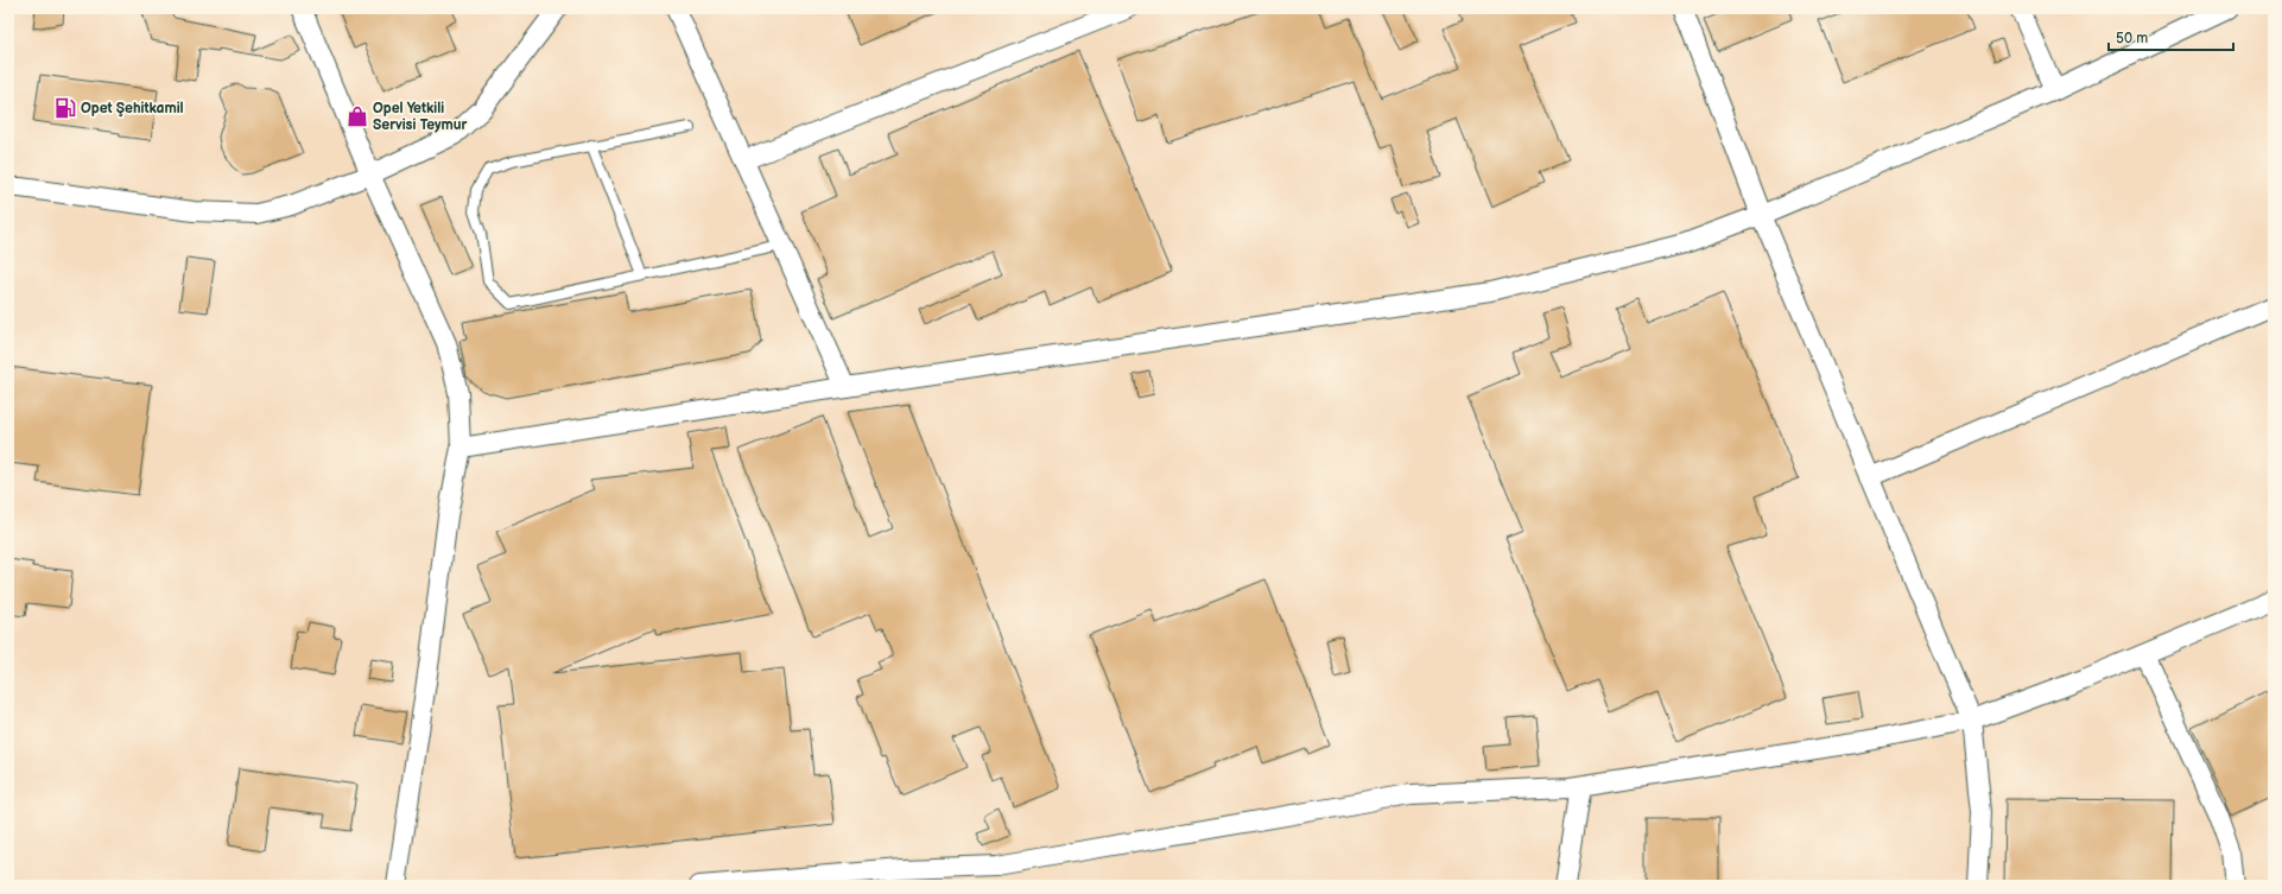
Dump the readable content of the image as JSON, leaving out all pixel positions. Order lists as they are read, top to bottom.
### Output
{
  "places": {
    "fuel station": ["Opet Şehitkamil"],
    "shop": ["Opel Yetkili Servisi Teymur"]
  },
  "scale_bar": "50 m"
}
